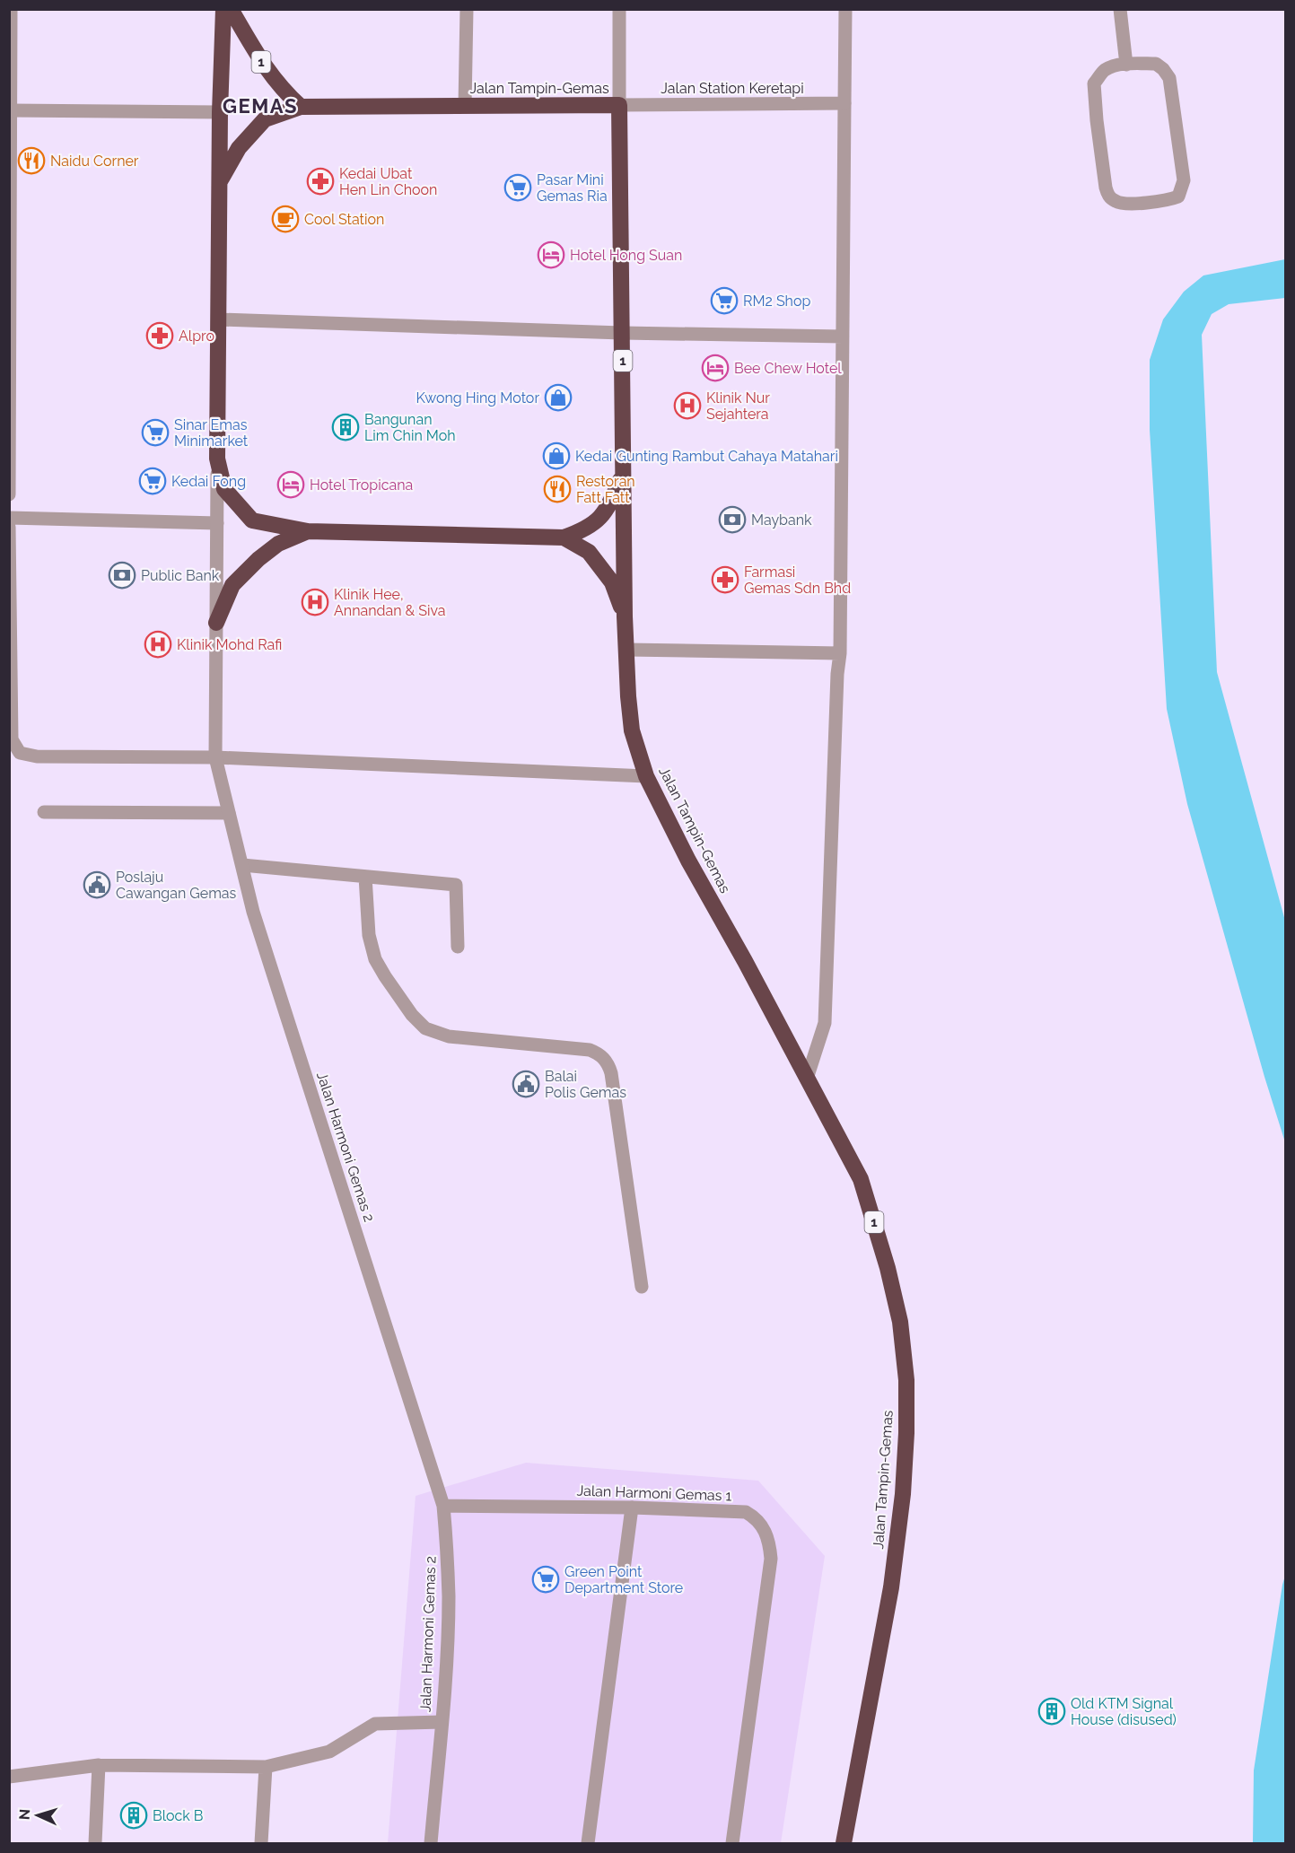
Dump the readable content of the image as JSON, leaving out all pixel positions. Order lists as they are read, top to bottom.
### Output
{
  "streets": {
    "highway": ["1", "Jalan Tampin-Gemas"],
    "street": ["Jalan Station Keretapi", "Jalan Harmoni Gemas 2", "Jalan Harmoni Gemas 1"]
  },
  "crossings": [
    ["1", "Jalan Tampin-Gemas"],
    ["1", "Jalan Harmoni Gemas 2"],
    ["Jalan Tampin-Gemas", "Jalan Station Keretapi"],
    ["Jalan Harmoni Gemas 2", "Jalan Harmoni Gemas 1"]
  ],
  "districts": ["GEMAS"],
  "places": {
    "restaurant": ["Naidu Corner", "Restoran Fatt Fatt"],
    "pharmacy": ["Kedai Ubat Hen Lin Choon", "Alpro", "Farmasi Gemas Sdn Bhd"],
    "supermarket": [
      "Pasar Mini Gemas Ria",
      "RM2 Shop",
      "Sinar Emas Minimarket",
      "Kedai Fong",
      "Green Point Department Store"
    ],
    "cafe": ["Cool Station"],
    "hotel": ["Hotel Hong Suan", "Bee Chew Hotel", "Hotel Tropicana"],
    "shop": ["Kwong Hing Motor", "Kedai Gunting Rambut Cahaya Matahari"],
    "hospital": ["Klinik Nur Sejahtera", "Klinik Hee, Annandan & Siva", "Klinik Mohd Rafi"],
    "building": ["Bangunan Lim Chin Moh", "Old KTM Signal House (disused)", "Block B"],
    "bank": ["Maybank", "Public Bank"],
    "public building": ["Poslaju Cawangan Gemas", "Balai Polis Gemas"]
  },
  "north": "left"
}
